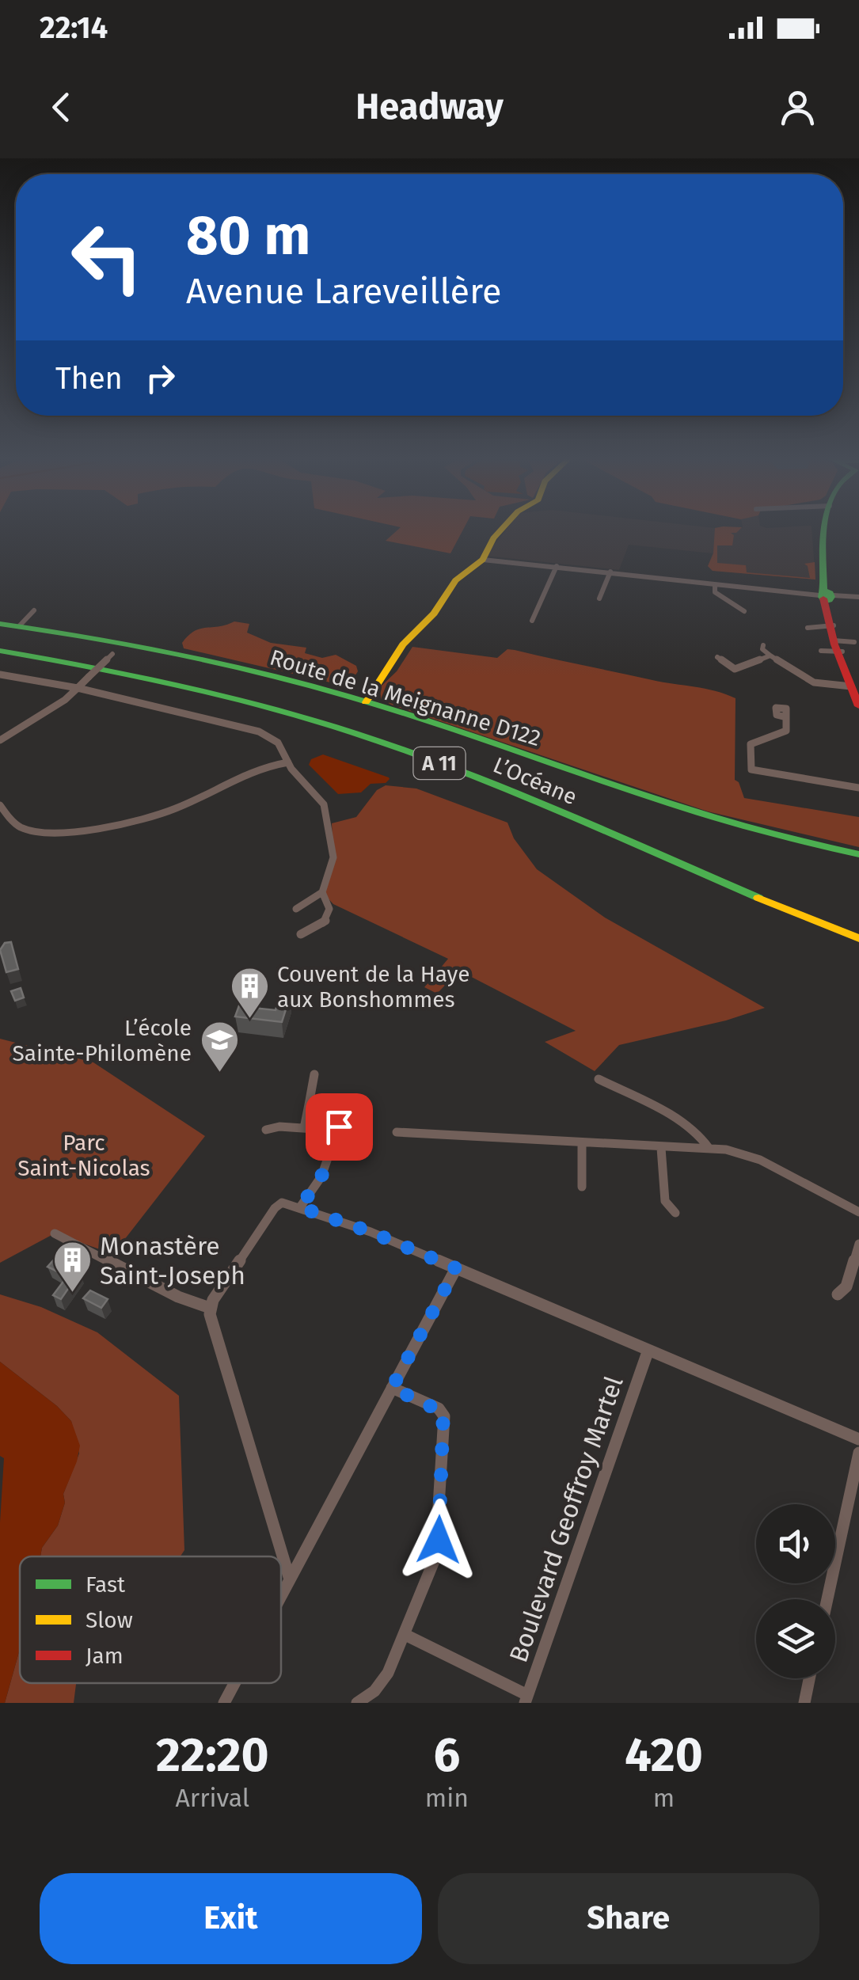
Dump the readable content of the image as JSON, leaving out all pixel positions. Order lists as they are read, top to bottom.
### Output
{
  "streets": {
    "main road": ["Route de la Meignanne D122", "A 11", "L’Océane"],
    "street": ["Boulevard Geoffroy Martel"]
  },
  "parks": ["Parc Saint-Nicolas"],
  "places": {
    "building": ["Couvent de la Haye aux Bonshommes", "Monastère Saint-Joseph"],
    "school or university": ["L’école Sainte-Philomène"]
  },
  "legend": ["Fast", "Slow", "Jam"],
  "page": {
    "status": "22:14",
    "header": "Headway",
    "turn": ["80 m", "Avenue Lareveillère"],
    "then": "Then",
    "eta": [
      "22:20",
      "Arrival",
      "6",
      "min",
      "420",
      "m"
    ],
    "buttons": ["Exit", "Share"]
  }
}
